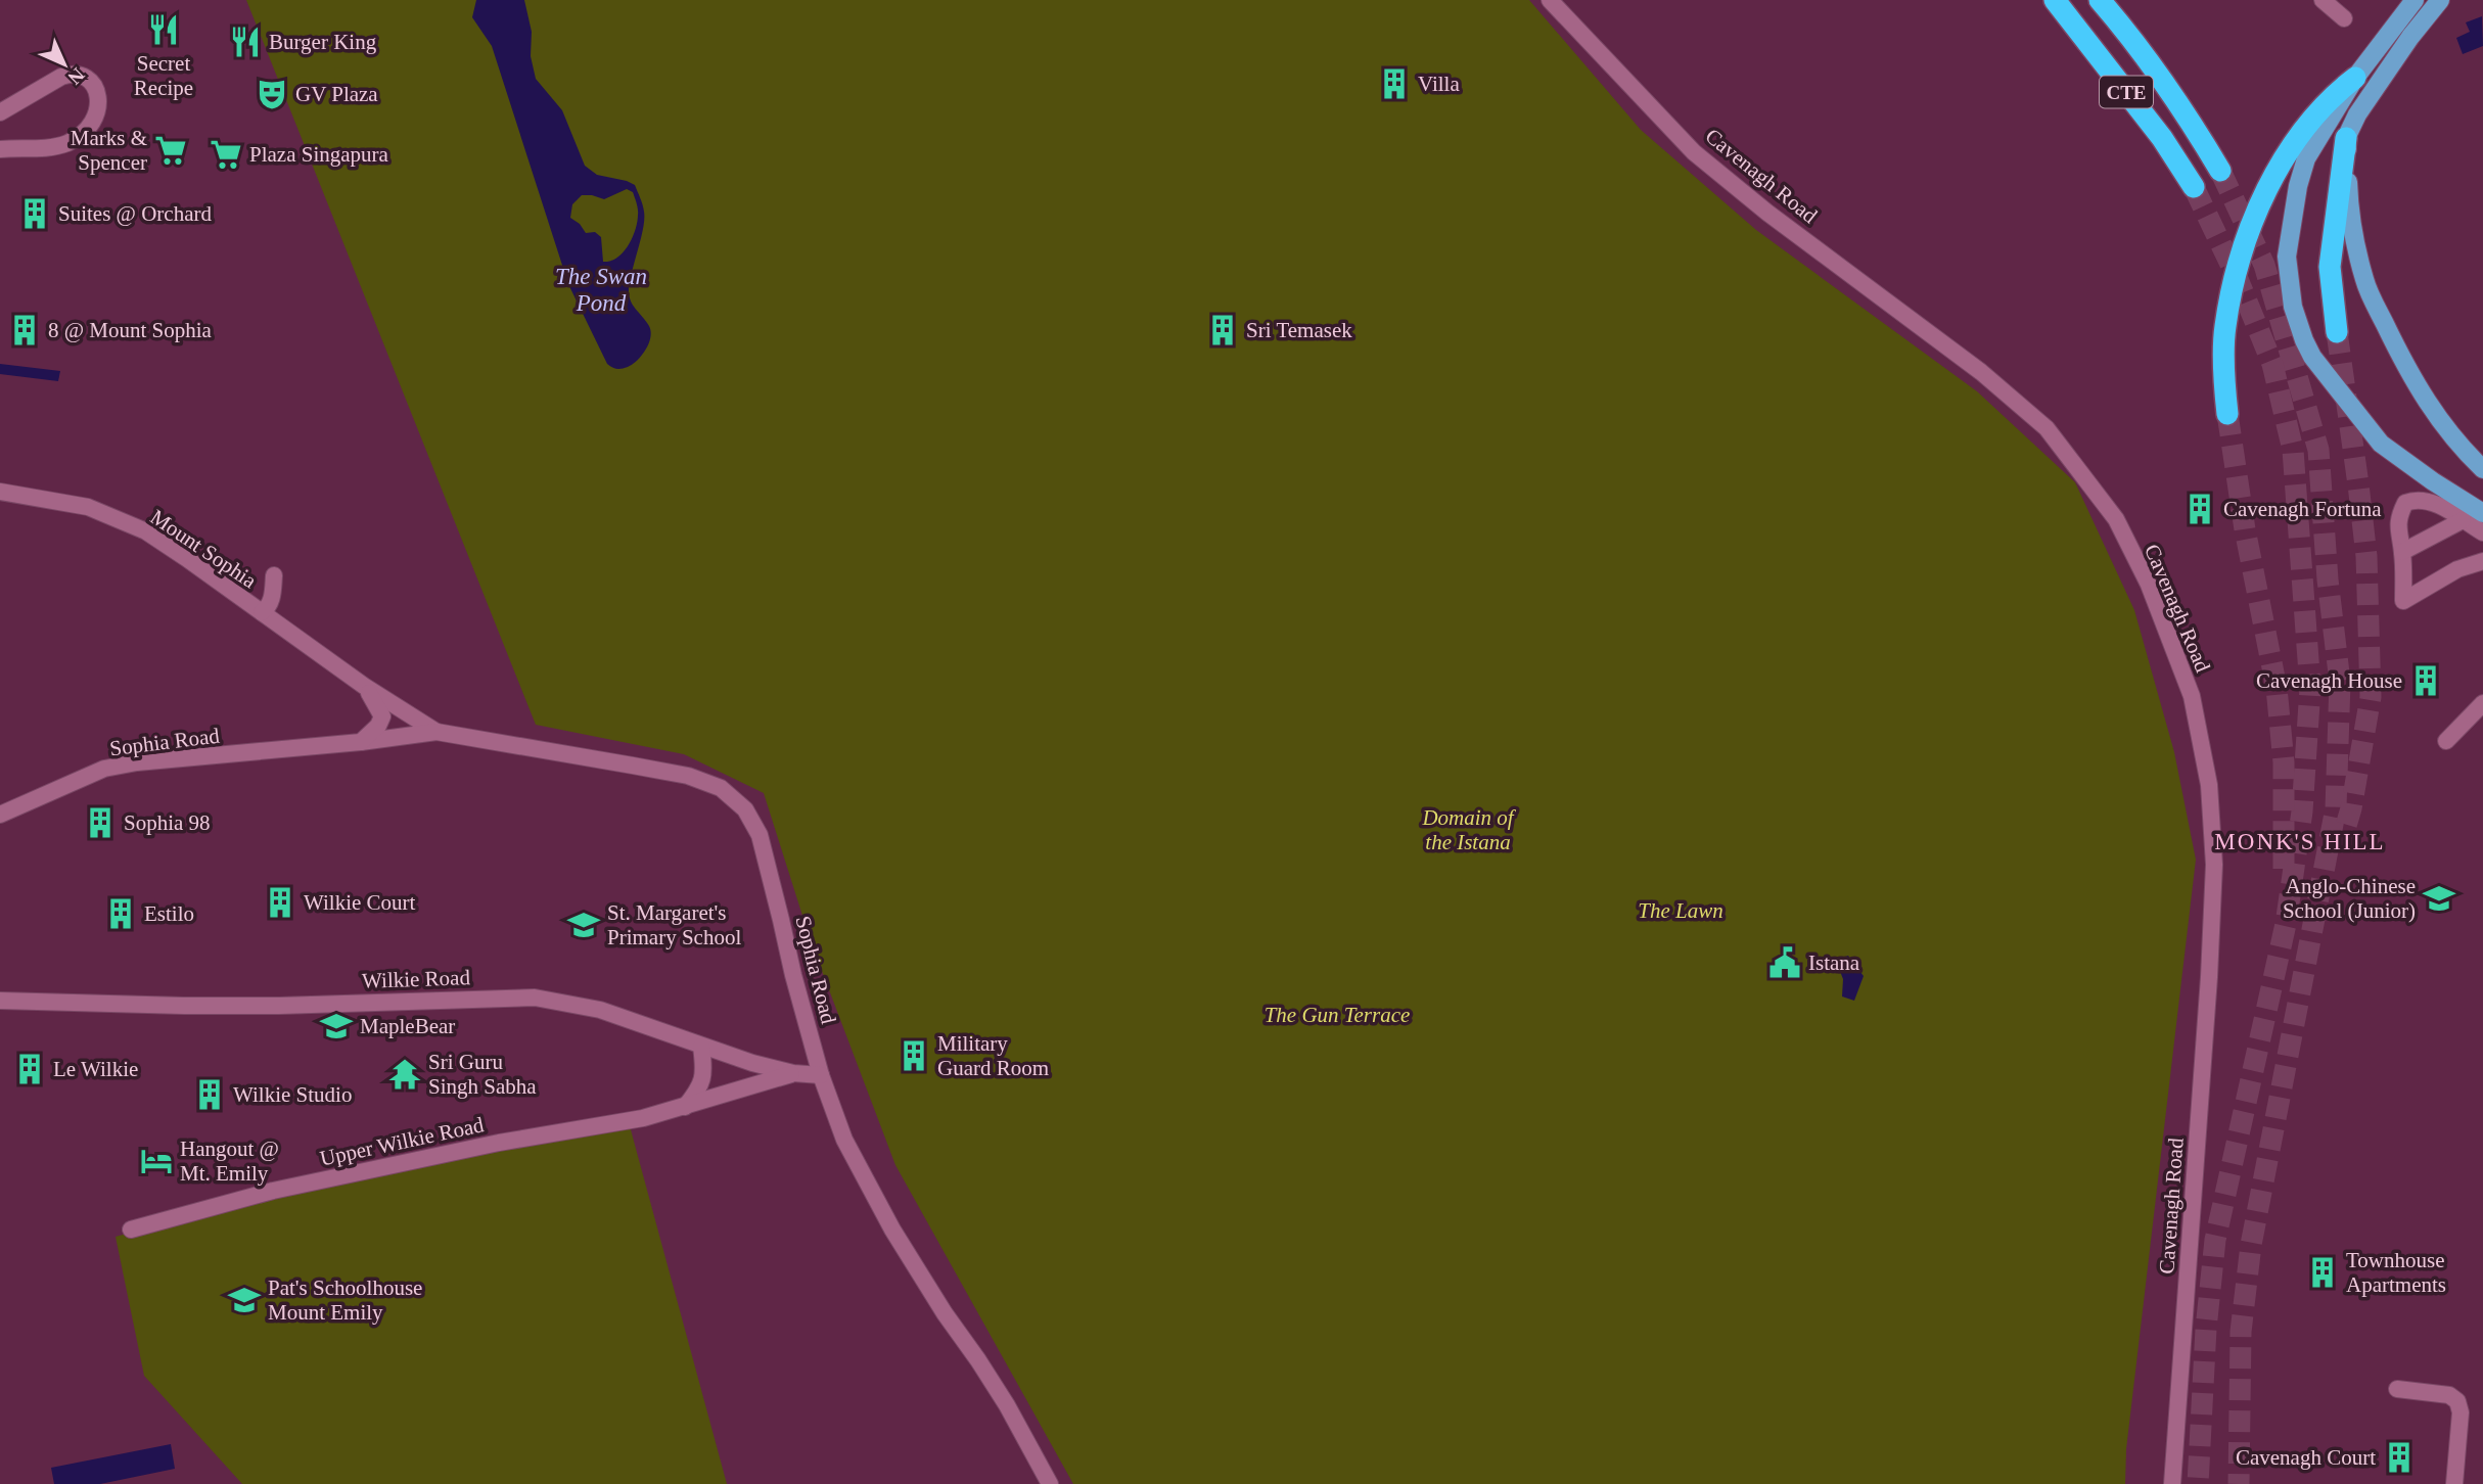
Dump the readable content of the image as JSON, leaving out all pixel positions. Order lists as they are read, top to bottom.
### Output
{
  "streets": {
    "highway": ["CTE"],
    "street": [
      "Cavenagh Road",
      "Mount Sophia",
      "Sophia Road",
      "Wilkie Road",
      "Upper Wilkie Road"
    ]
  },
  "crossings": [
    ["Mount Sophia", "Sophia Road"],
    ["Sophia Road", "Wilkie Road"],
    ["Wilkie Road", "Upper Wilkie Road"]
  ],
  "districts": ["MONK'S HILL"],
  "water": ["The Swan Pond"],
  "parks": ["Domain of the Istana", "The Lawn", "The Gun Terrace"],
  "places": {
    "restaurant": ["Secret Recipe", "Burger King"],
    "building": [
      "Villa",
      "Suites @ Orchard",
      "8 @ Mount Sophia",
      "Sri Temasek",
      "Cavenagh Fortuna",
      "Cavenagh House",
      "Sophia 98",
      "Wilkie Court",
      "Estilo",
      "Military Guard Room",
      "Le Wilkie",
      "Wilkie Studio",
      "Townhouse Apartments",
      "Cavenagh Court"
    ],
    "theatre": ["GV Plaza"],
    "supermarket": ["Marks & Spencer", "Plaza Singapura"],
    "school or university": [
      "Anglo-Chinese School (Junior)",
      "St. Margaret's Primary School",
      "MapleBear",
      "Pat's Schoolhouse Mount Emily"
    ],
    "public building": ["Istana"],
    "temple": ["Sri Guru Singh Sabha"],
    "hotel": ["Hangout @ Mt. Emily"]
  },
  "north": "bottom right"
}
